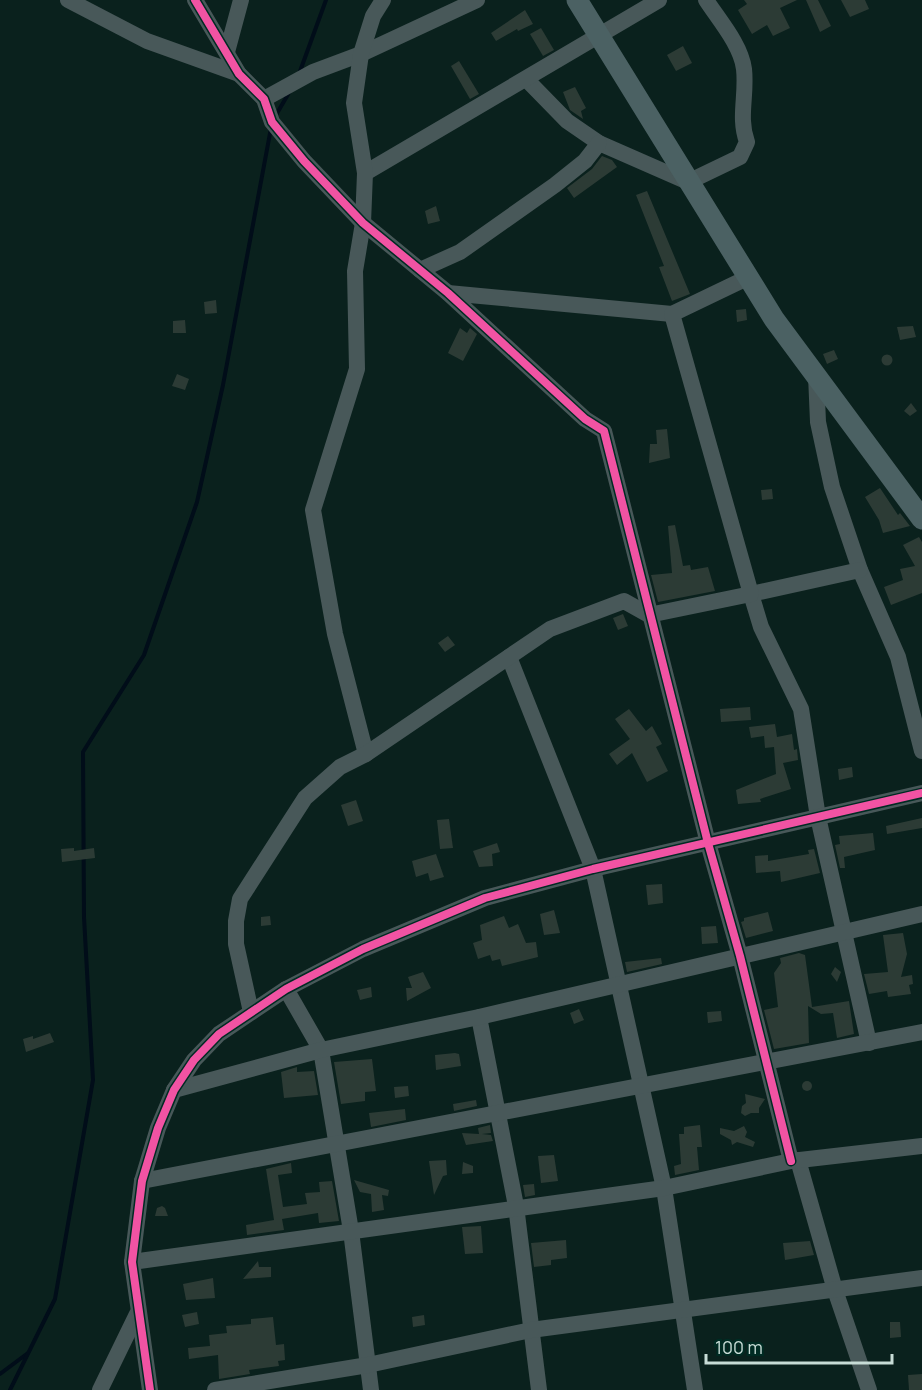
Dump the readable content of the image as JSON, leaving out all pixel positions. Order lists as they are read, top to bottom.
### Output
{
  "scale_bar": "100 m"
}
